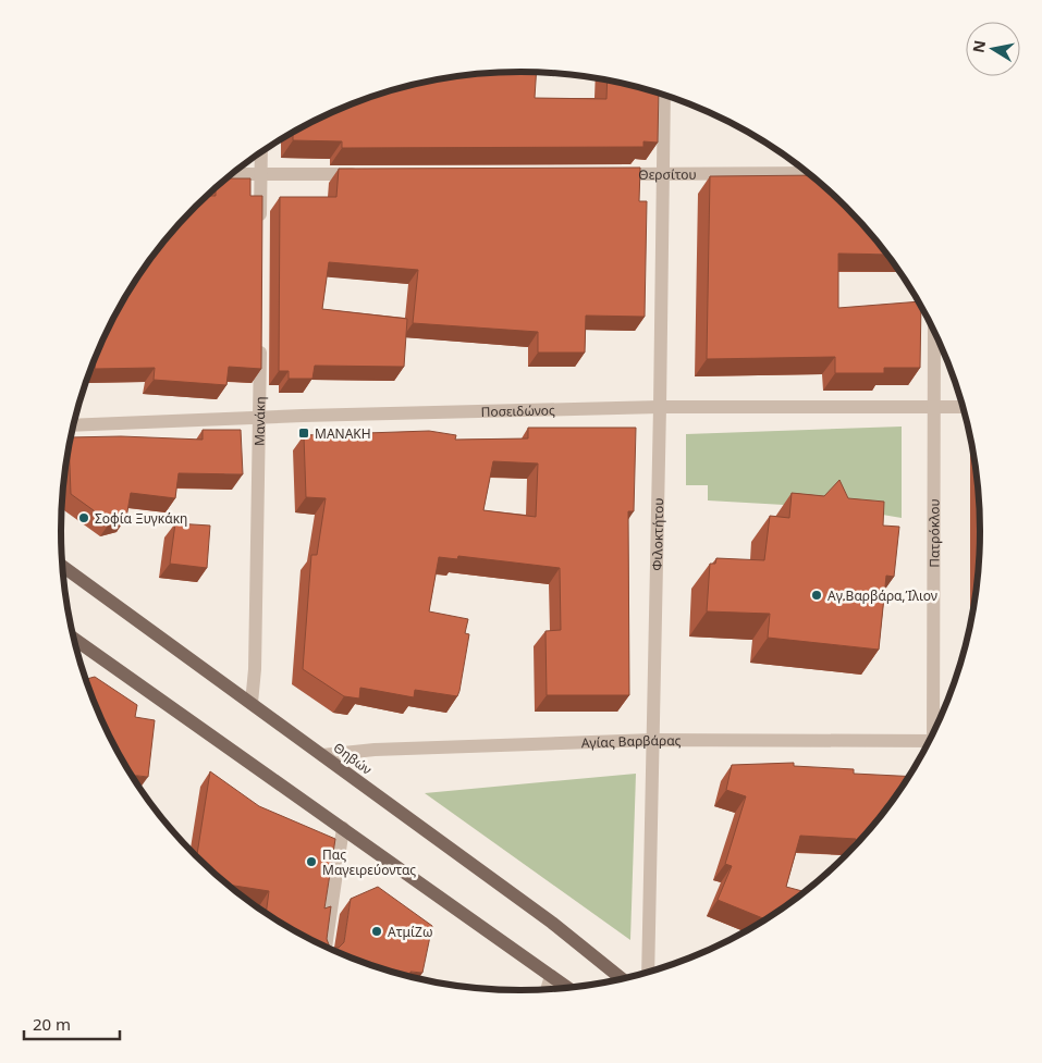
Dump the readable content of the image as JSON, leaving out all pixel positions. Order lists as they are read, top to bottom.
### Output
{
  "streets": {
    "main road": ["Θηβών"],
    "street": [
      "Θερσίτου",
      "Ποσειδώνος",
      "Μανάκη",
      "Πατρόκλου",
      "Φιλοκτήτου",
      "Αγίας Βαρβάρας"
    ]
  },
  "crossings": [
    ["Θερσίτου", "Φιλοκτήτου"],
    ["Ποσειδώνος", "Μανάκη"],
    ["Ποσειδώνος", "Πατρόκλου"],
    ["Ποσειδώνος", "Φιλοκτήτου"],
    ["Μανάκη", "Θηβών"],
    ["Φιλοκτήτου", "Αγίας Βαρβάρας"],
    ["Αγίας Βαρβάρας", "Θηβών"]
  ],
  "places": {
    "transit": ["ΜΑΝΑΚΗ"],
    "other": [
      "Σοφία Ξυγκάκη",
      "Αγ.Βαρβάρα,Ίλιον",
      "Πας Μαγειρεύοντας",
      "ΑτμίΖω"
    ]
  },
  "scale_bar": "20 m",
  "north": "left"
}
